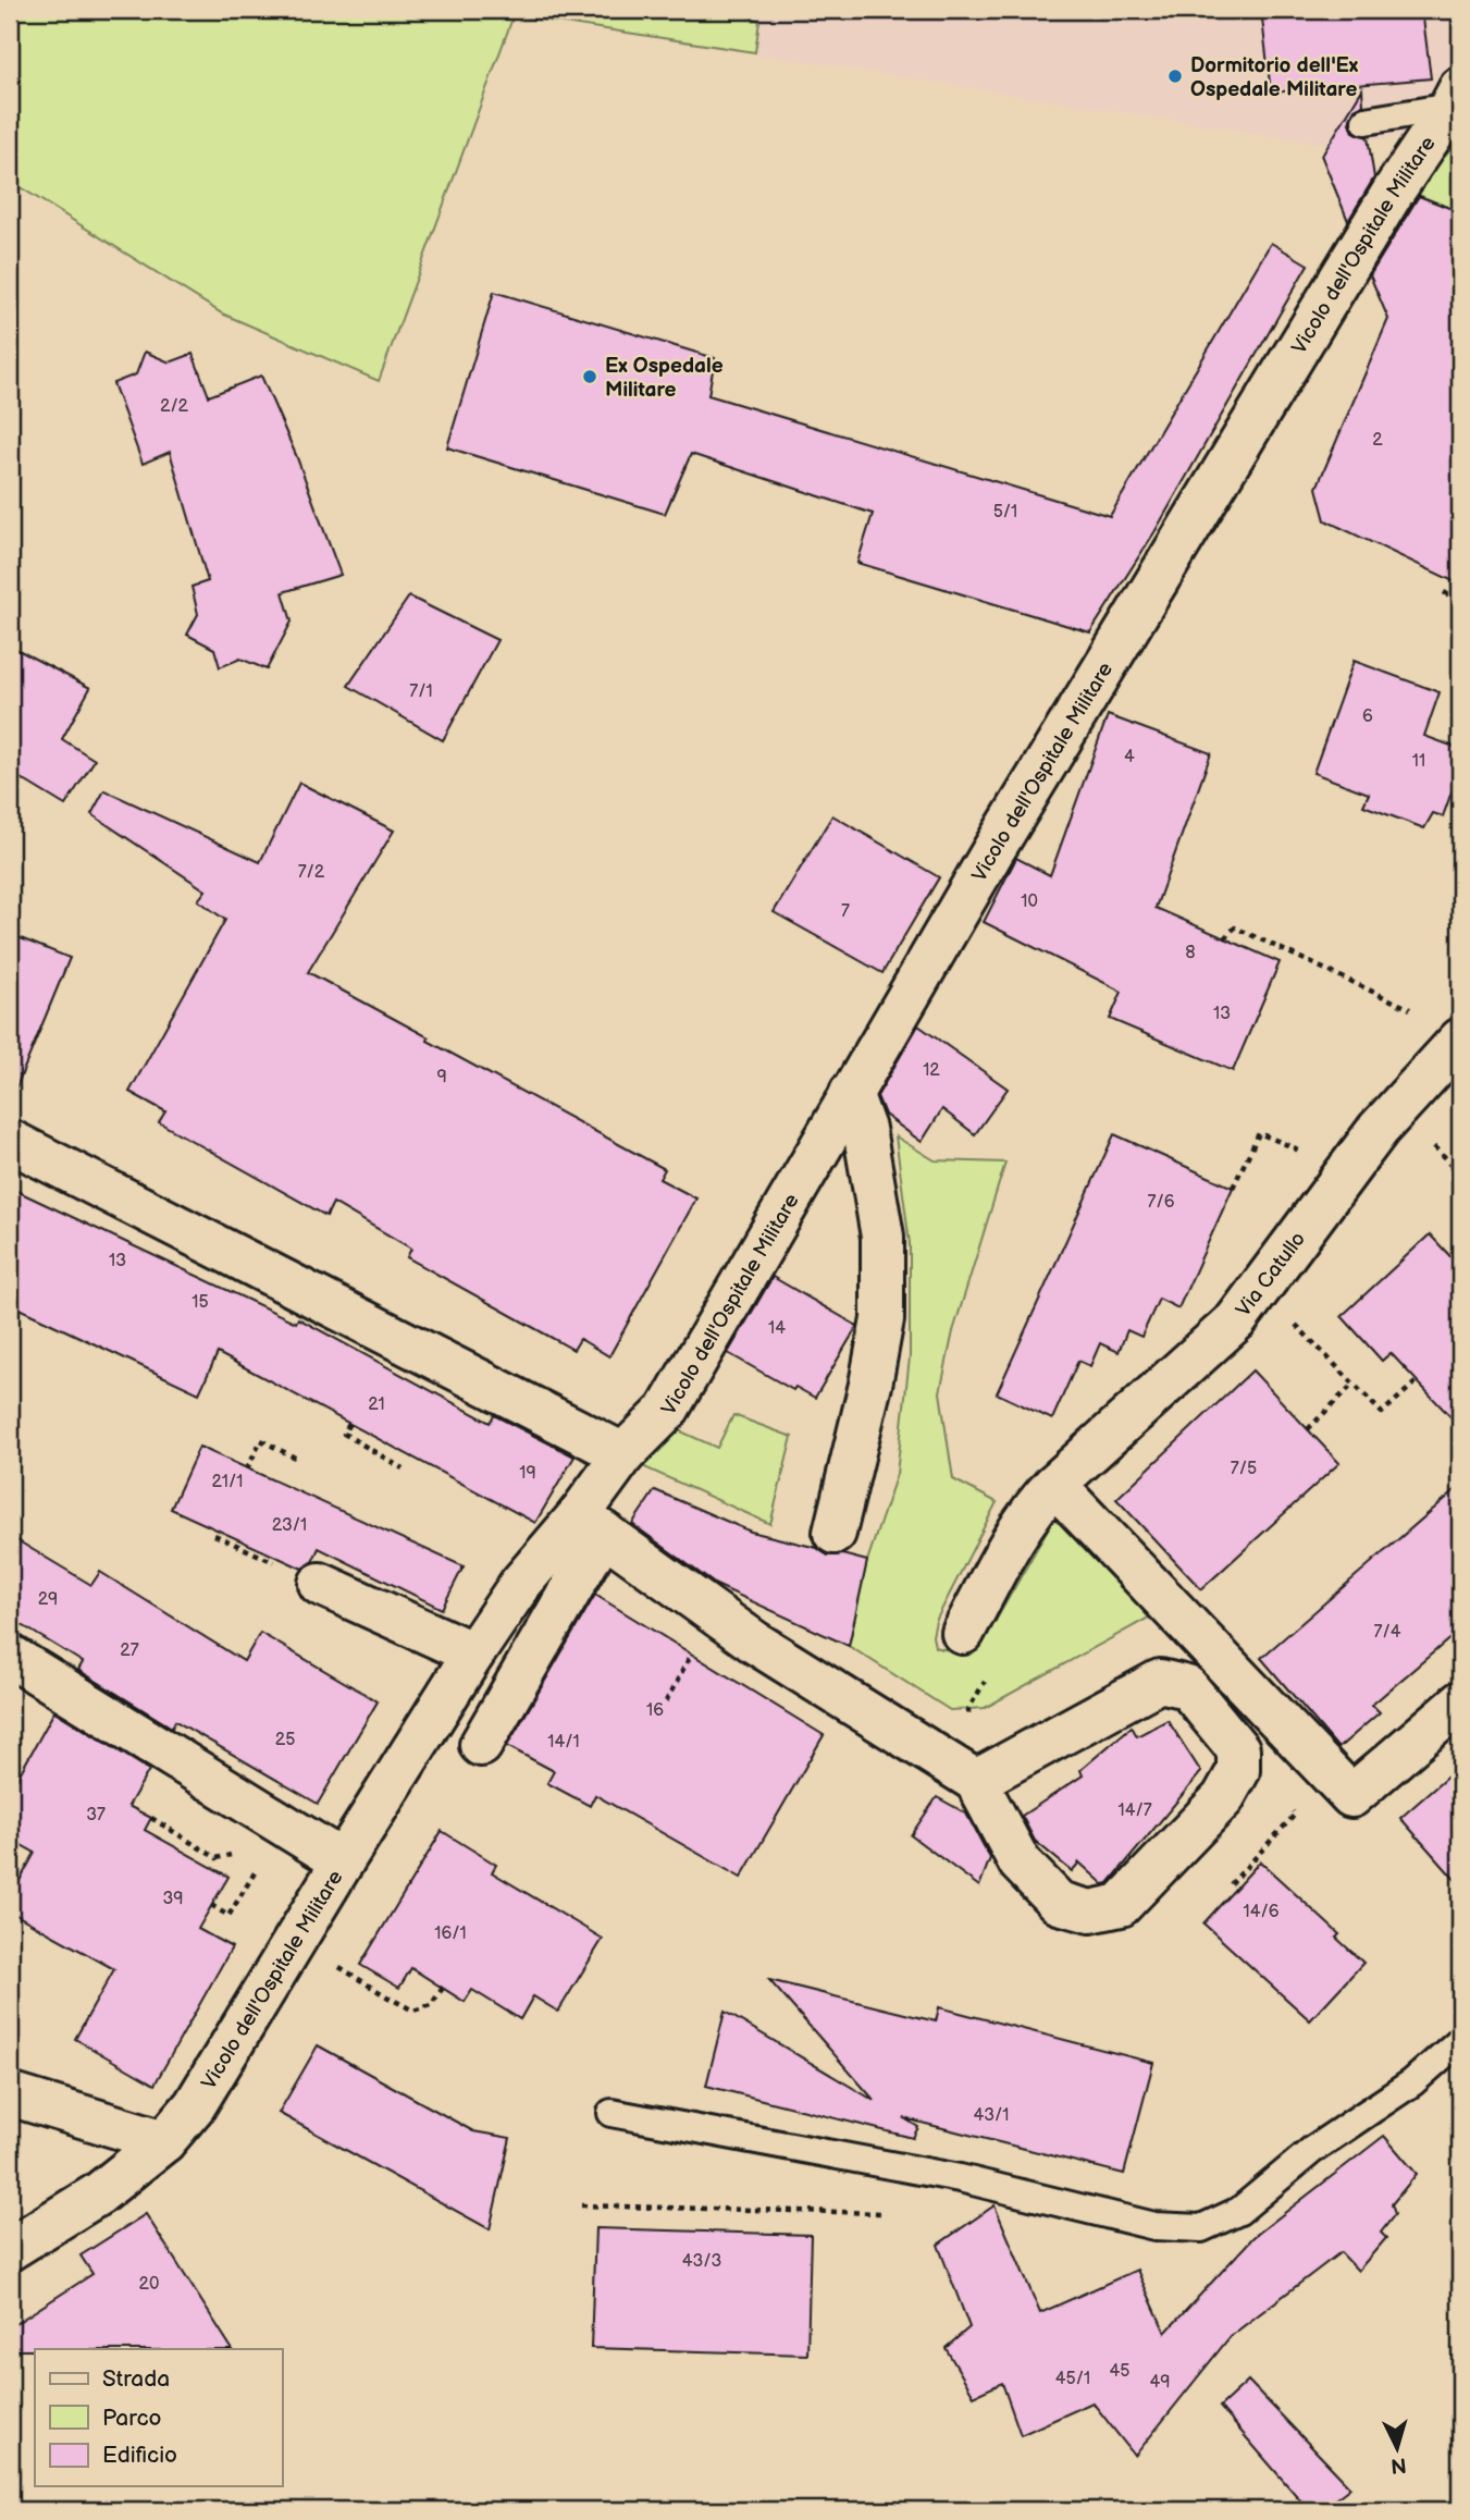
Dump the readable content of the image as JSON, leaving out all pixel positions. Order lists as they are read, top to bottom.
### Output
{
  "streets": {
    "street": ["Vicolo dell'Ospitale Militare", "Via Catullo"]
  },
  "places": ["Dormitorio dell'Ex Ospedale Militare", "Ex Ospedale Militare"],
  "house_numbers": [
    "2/2",
    "2",
    "5/1",
    "7/1",
    "6",
    "4",
    "11",
    "7/2",
    "10",
    "7",
    "8",
    "13",
    "12",
    "9",
    "7/6",
    "13",
    "15",
    "14",
    "21",
    "7/5",
    "19",
    "21/1",
    "23/1",
    "29",
    "7/4",
    "27",
    "16",
    "25",
    "14/1",
    "14/7",
    "37",
    "39",
    "14/6",
    "16/1",
    "43/1",
    "43/3",
    "20",
    "45",
    "45/1",
    "49"
  ],
  "legend": ["Strada", "Parco", "Edificio"],
  "north": "bottom"
}
